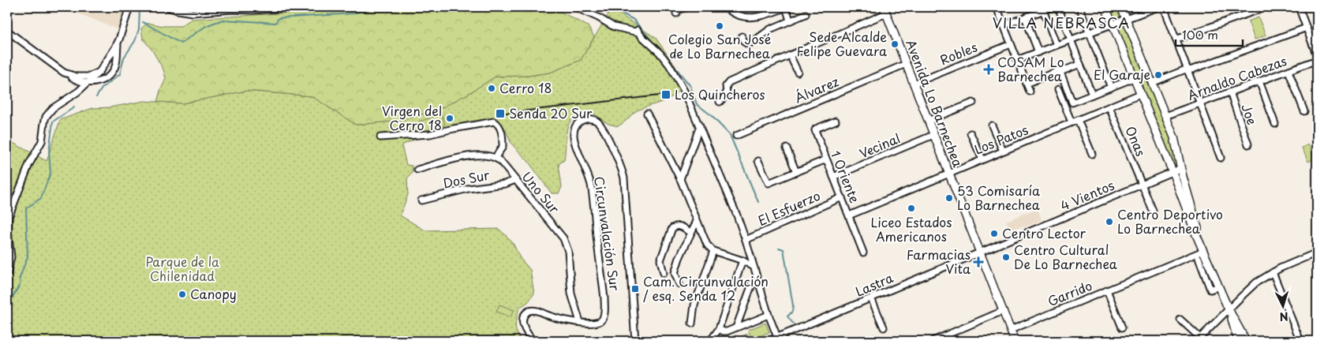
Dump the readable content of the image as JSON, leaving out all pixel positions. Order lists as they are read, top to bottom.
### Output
{
  "streets": {
    "main road": ["Avenida Lo Barnechea"],
    "street": [
      "Robles",
      "Arnaldo Cabezas",
      "Álvarez",
      "Joe",
      "Los Patos",
      "Onas",
      "Vecinal",
      "1 Oriente",
      "Dos Sur",
      "Uno Sur",
      "4 Vientos",
      "El Esfuerzo",
      "Circunvalación Sur",
      "Lastra",
      "Garrido"
    ]
  },
  "crossings": [
    ["Robles", "Avenida Lo Barnechea"],
    ["Arnaldo Cabezas", "Joe"],
    ["Álvarez", "Avenida Lo Barnechea"],
    ["Avenida Lo Barnechea", "Los Patos"],
    ["Avenida Lo Barnechea", "Vecinal"],
    ["Avenida Lo Barnechea", "4 Vientos"],
    ["Avenida Lo Barnechea", "Lastra"],
    ["Avenida Lo Barnechea", "Garrido"],
    ["Los Patos", "Onas"],
    ["Los Patos", "1 Oriente"],
    ["Onas", "4 Vientos"],
    ["Vecinal", "1 Oriente"],
    ["1 Oriente", "El Esfuerzo"],
    ["Dos Sur", "Uno Sur"],
    ["Uno Sur", "Circunvalación Sur"],
    ["4 Vientos", "Lastra"]
  ],
  "districts": ["VILLA NEBRASCA"],
  "parks": ["Parque de la Chilenidad"],
  "places": {
    "other": [
      "Colegio San José de Lo Barnechea",
      "Sede Alcalde Felipe Guevara",
      "El Garaje",
      "Cerro 18",
      "Virgen del Cerro 18",
      "53 Comisaría Lo Barnechea",
      "Liceo Estados Americanos",
      "Centro Deportivo Lo Barnechea",
      "Centro Lector",
      "Centro Cultural De Lo Barnechea",
      "Canopy"
    ],
    "health": ["COSAM Lo Barnechea", "Farmacias Vita"],
    "transit": ["Los Quincheros", "Senda 20 Sur", "Cam. Circunvalación / esq. Senda 12"]
  },
  "scale_bar": "100 m",
  "north": "bottom"
}
